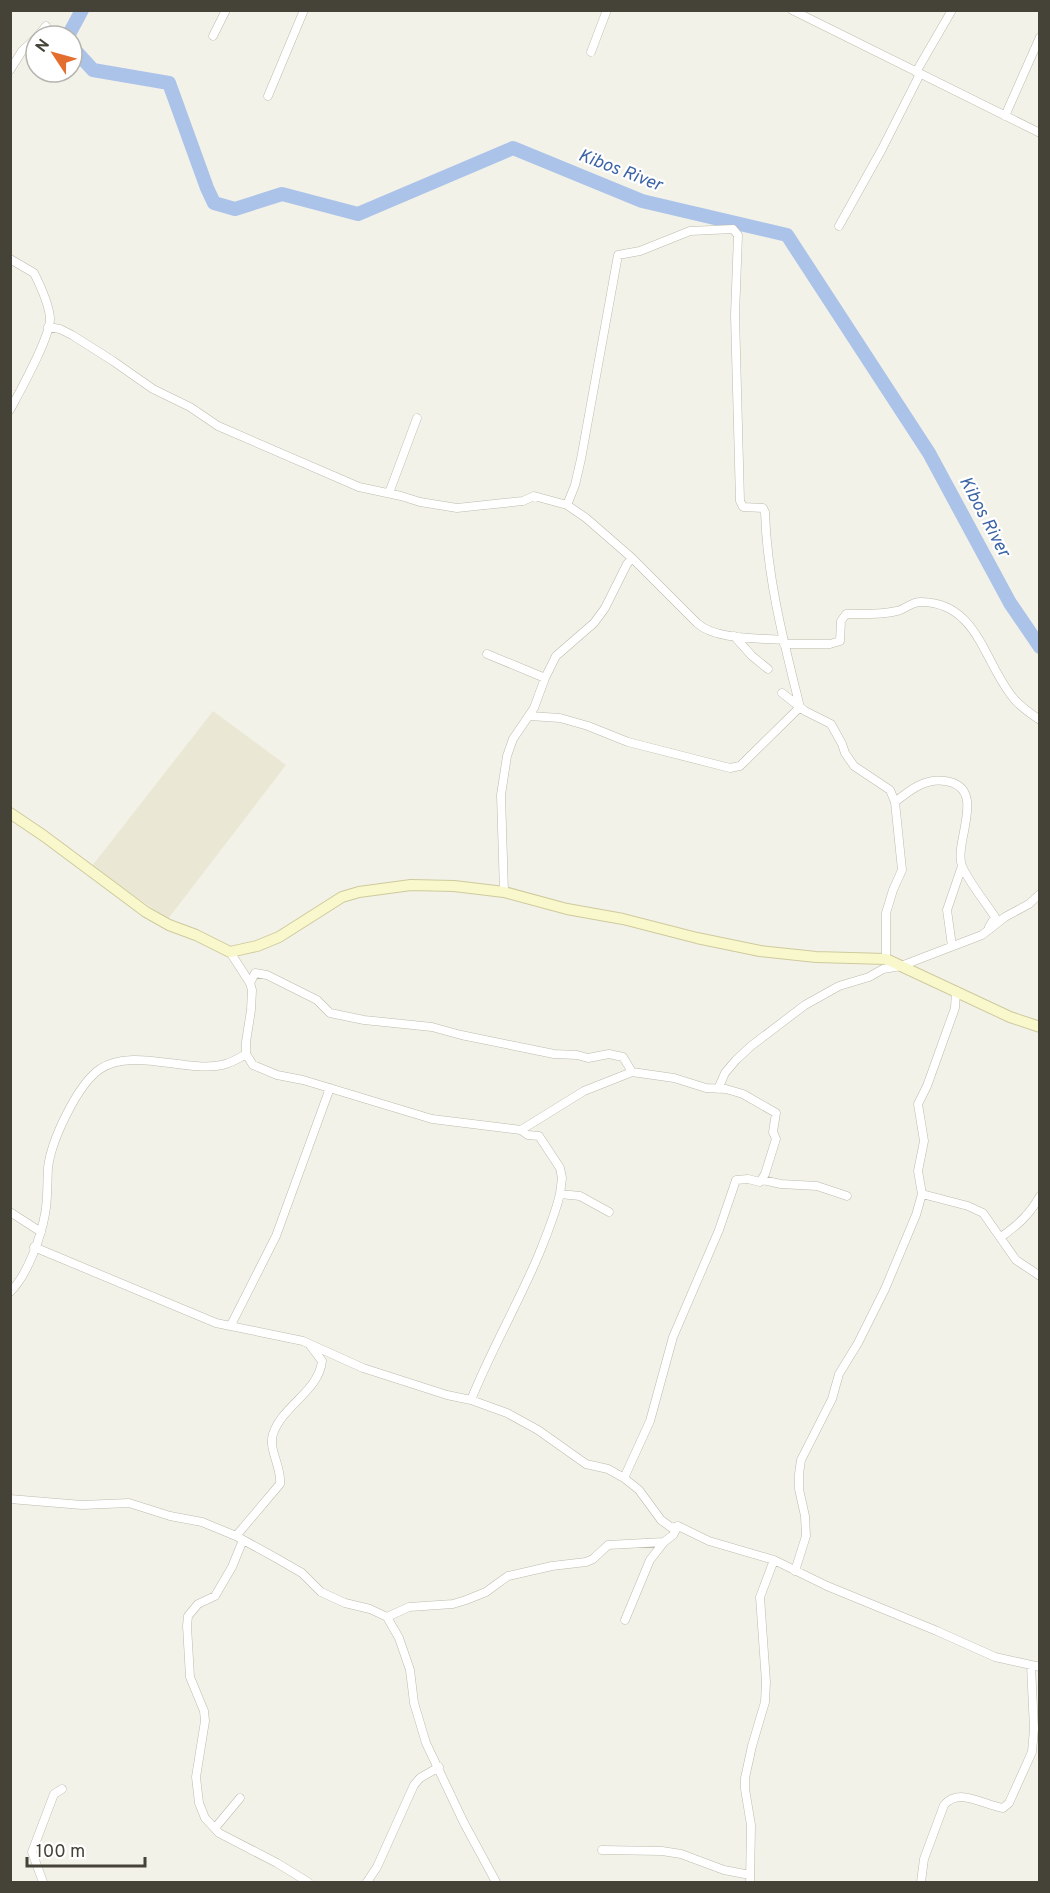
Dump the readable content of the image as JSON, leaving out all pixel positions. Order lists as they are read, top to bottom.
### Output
{
  "water": ["Kibos River"],
  "scale_bar": "100 m",
  "north": "top left"
}
